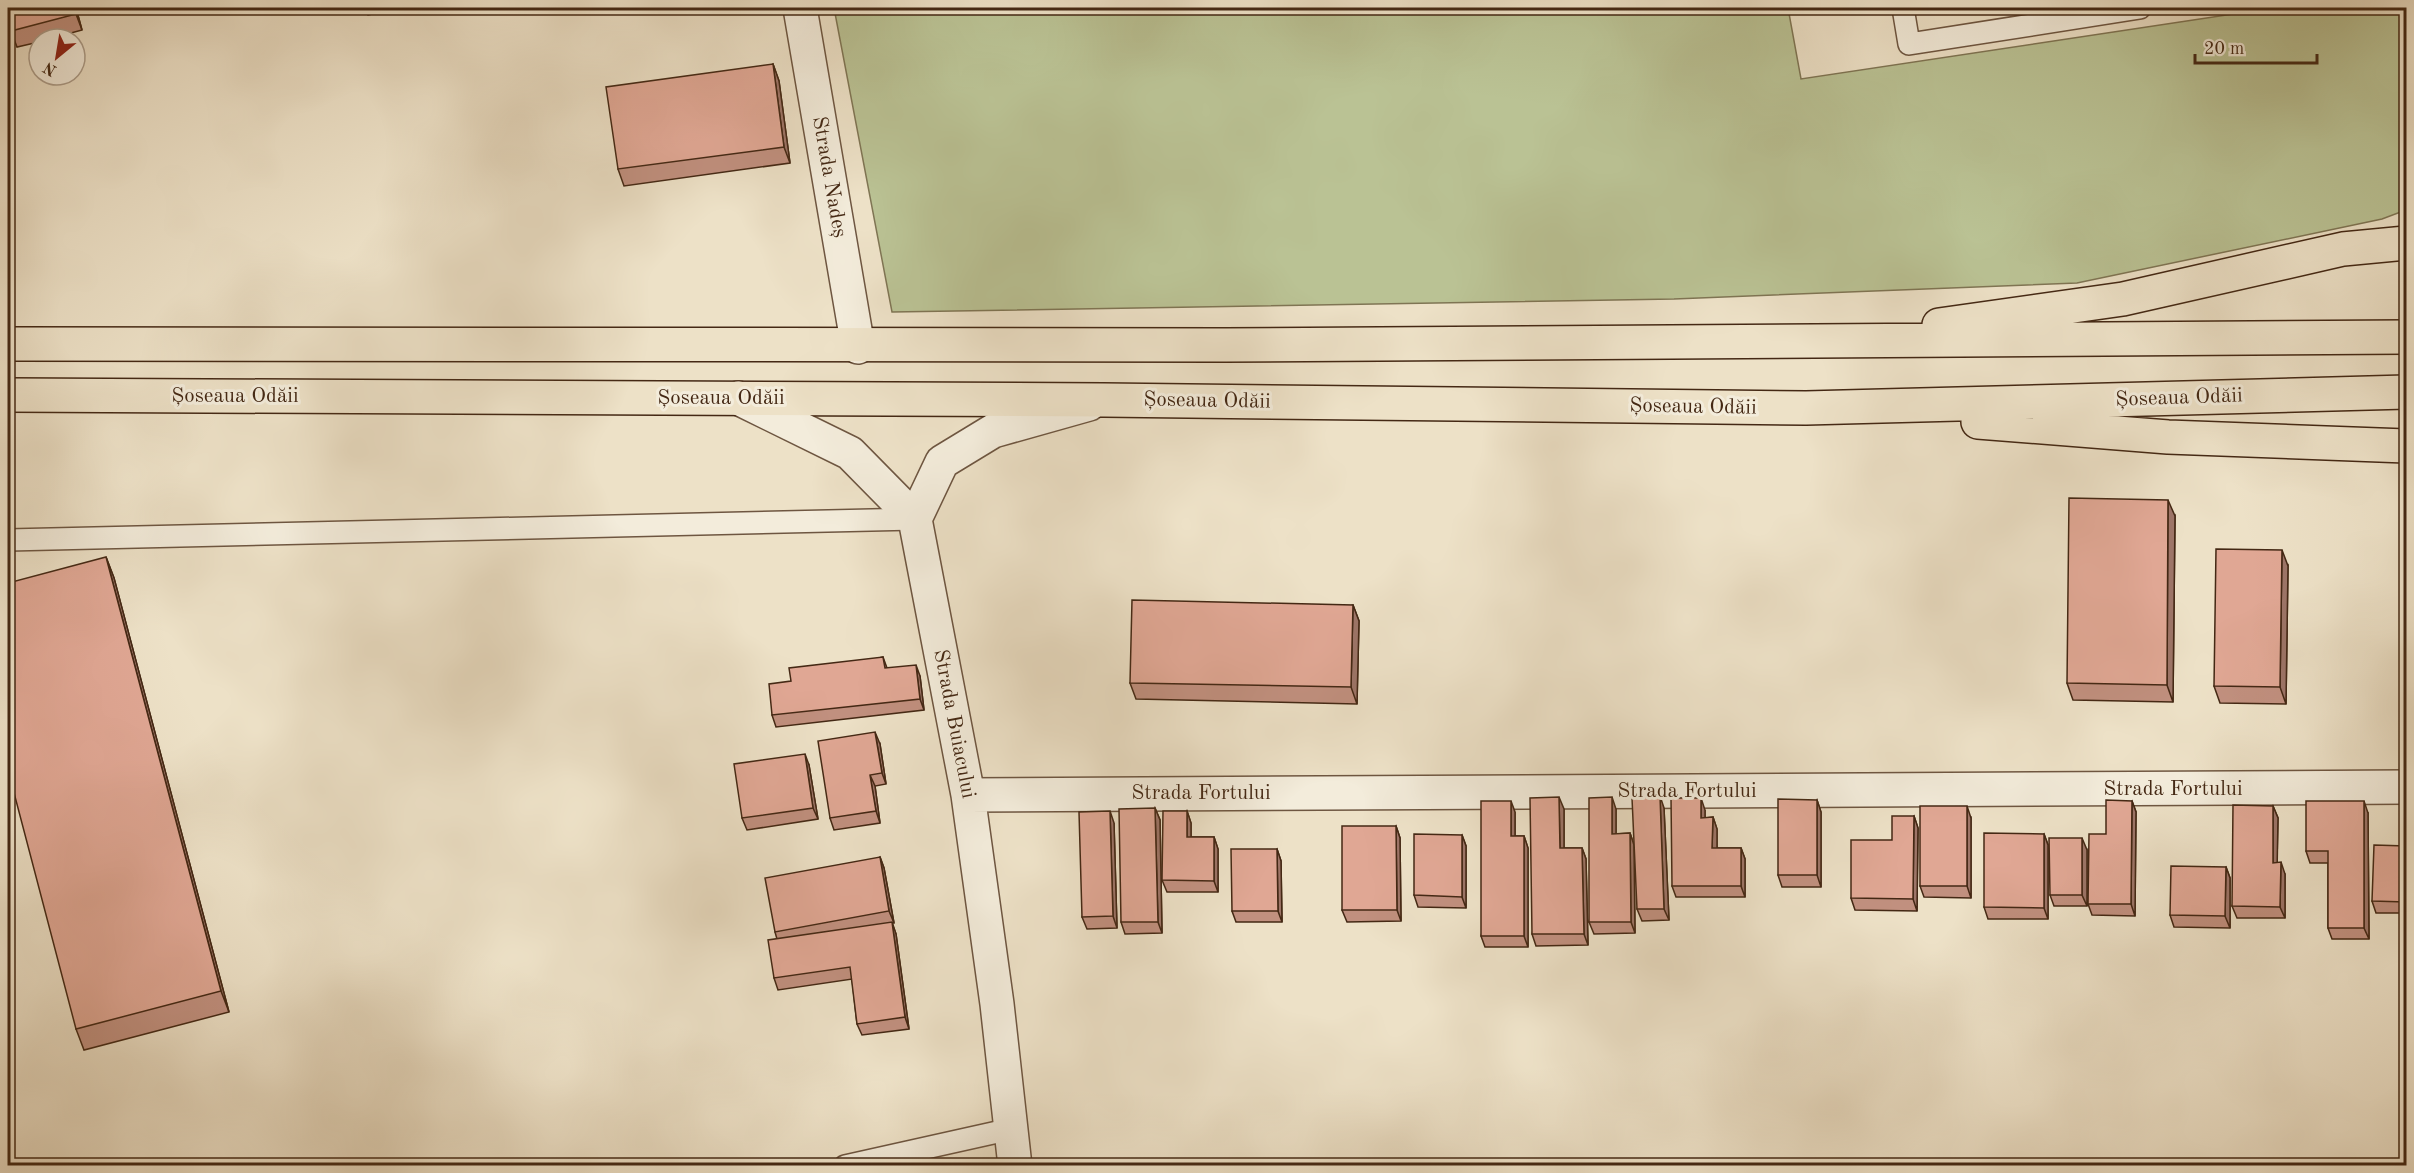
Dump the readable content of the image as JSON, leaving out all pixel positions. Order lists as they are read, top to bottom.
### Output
{
  "streets": {
    "main road": ["Șoseaua Odăii"],
    "street": ["Strada Nadeș", "Strada Buiacului", "Strada Fortului"]
  },
  "crossings": [
    ["Strada Buiacului", "Strada Fortului"]
  ],
  "scale_bar": "20 m",
  "north": "bottom left"
}
